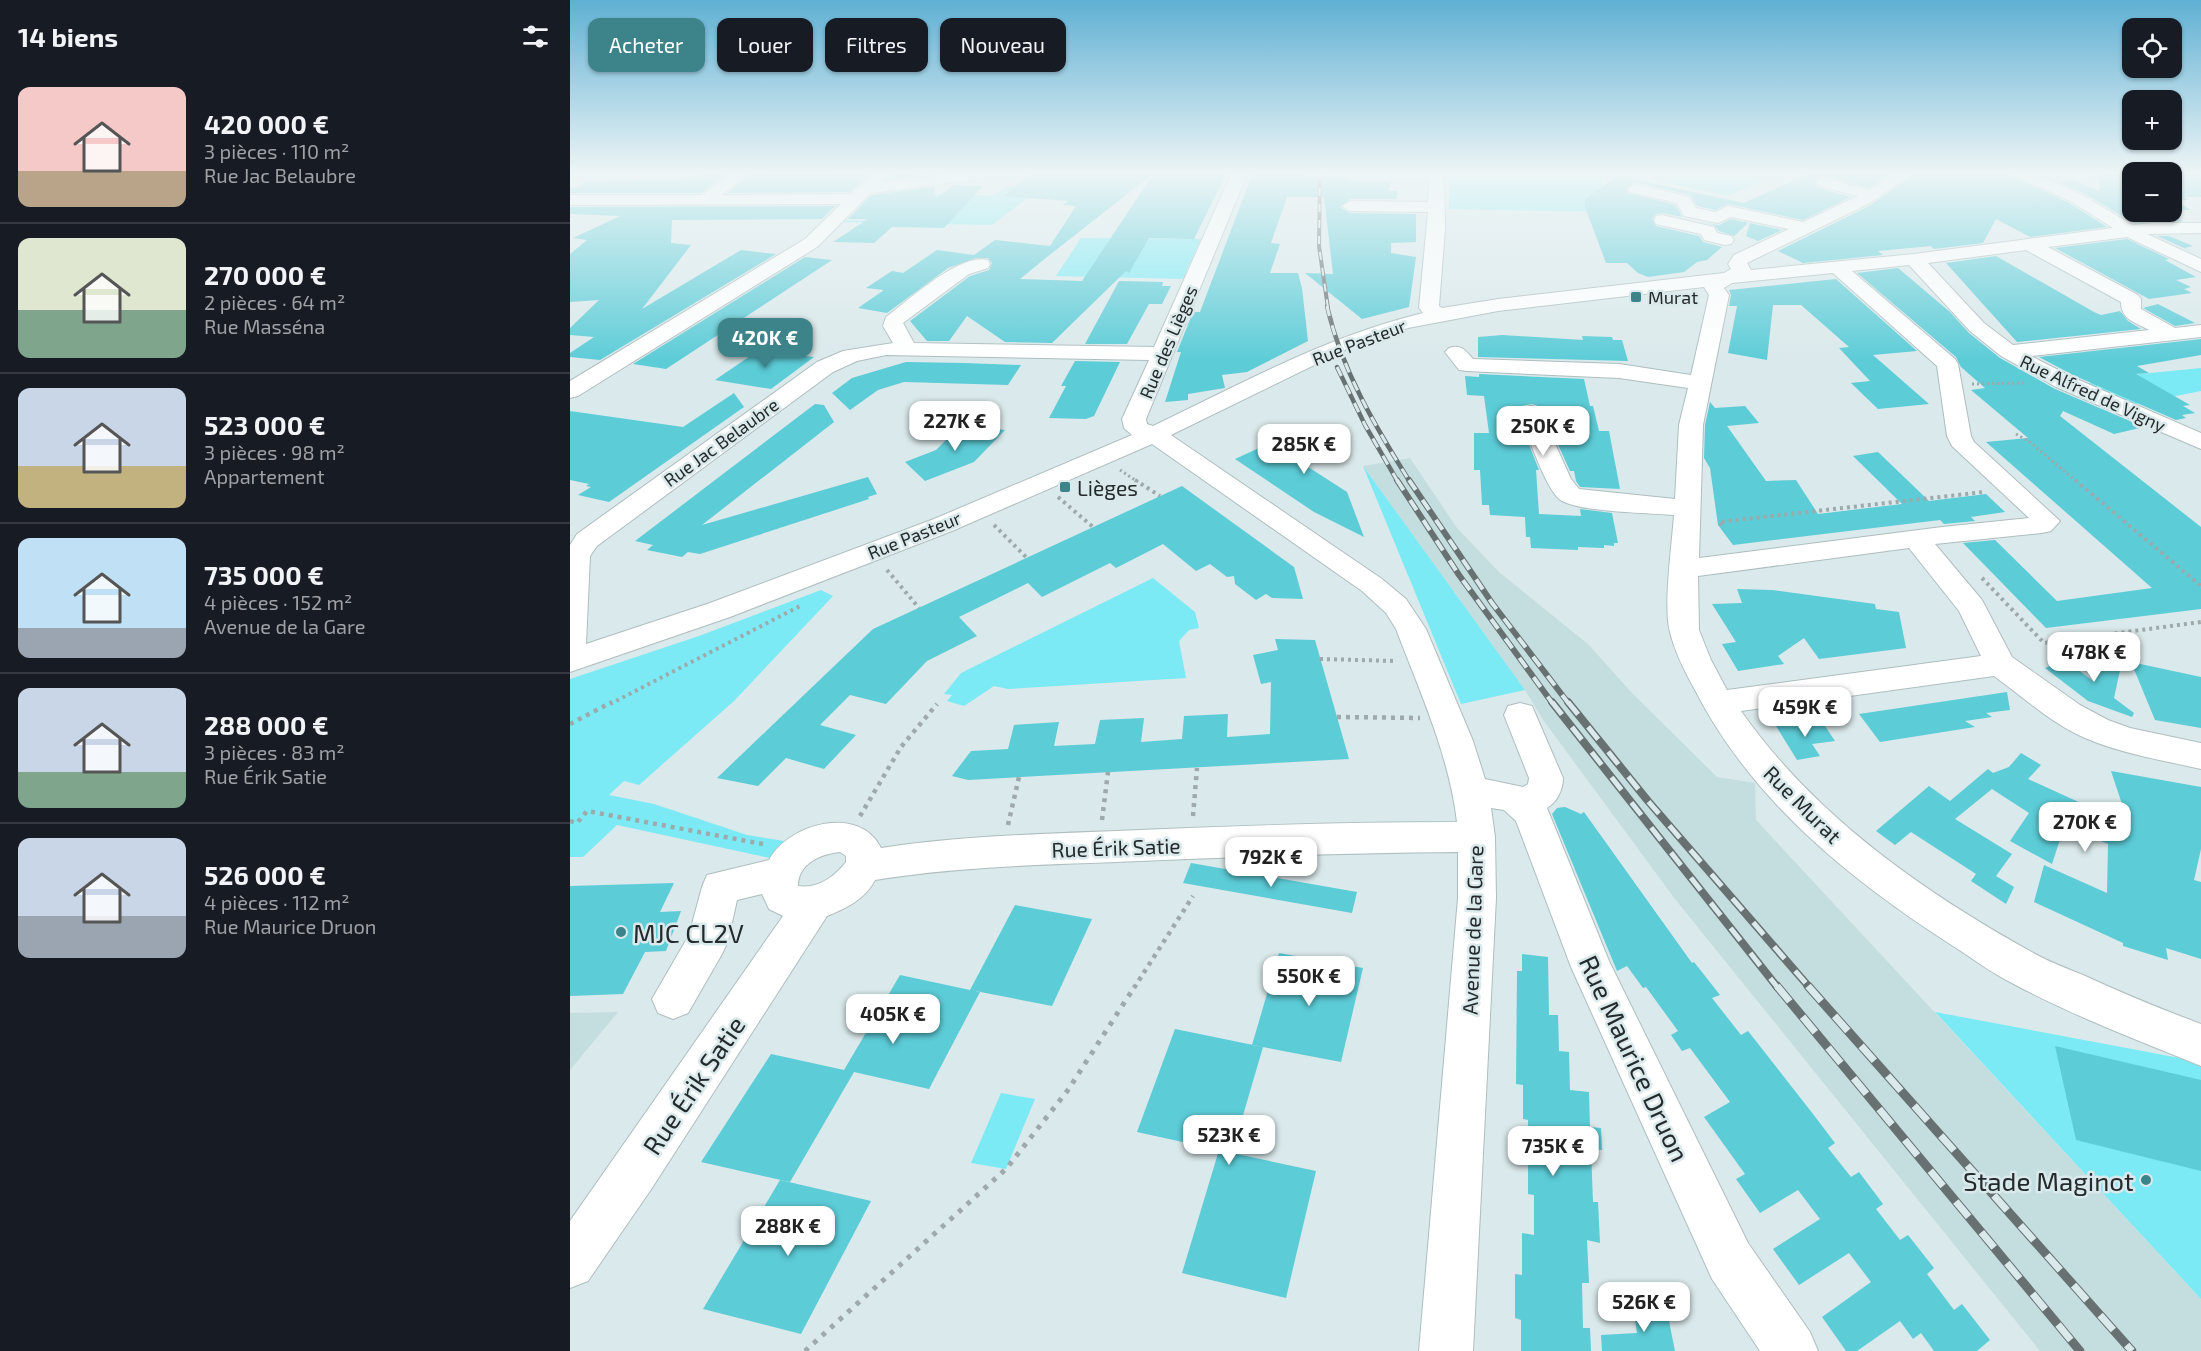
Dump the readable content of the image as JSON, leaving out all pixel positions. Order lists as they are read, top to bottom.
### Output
{
  "streets": {
    "street": [
      "Rue des Lièges",
      "Rue Pasteur",
      "Rue Alfred de Vigny",
      "Rue Jac Belaubre",
      "Rue Murat",
      "Rue Érik Satie",
      "Avenue de la Gare",
      "Rue Maurice Druon"
    ]
  },
  "crossings": [
    ["Rue des Lièges", "Rue Pasteur"],
    ["Rue des Lièges", "Rue Jac Belaubre"],
    ["Rue des Lièges", "Avenue de la Gare"],
    ["Rue Pasteur", "Rue Alfred de Vigny"],
    ["Rue Pasteur", "Rue Jac Belaubre"],
    ["Rue Pasteur", "Rue Murat"],
    ["Rue Pasteur", "Avenue de la Gare"],
    ["Rue Érik Satie", "Avenue de la Gare"]
  ],
  "places": {
    "transit": ["Murat", "Lièges"],
    "other": ["MJC CL2V", "Stade Maginot"]
  },
  "page": {
    "heading": "14 biens",
    "map_buttons": ["+", "−"],
    "chip": [
      "Acheter",
      "Louer",
      "Filtres",
      "Nouveau"
    ],
    "list": [
      {
        "name": "420 000 €",
        "note": "3 pièces · 110 m² · Rue Jac Belaubre"
      },
      {
        "name": "270 000 €",
        "note": "2 pièces · 64 m² · Rue Masséna"
      },
      {
        "name": "523 000 €",
        "note": "3 pièces · 98 m² · Appartement"
      },
      {
        "name": "735 000 €",
        "note": "4 pièces · 152 m² · Avenue de la Gare"
      },
      {
        "name": "288 000 €",
        "note": "3 pièces · 83 m² · Rue Érik Satie"
      },
      {
        "name": "526 000 €",
        "note": "4 pièces · 112 m² · Rue Maurice Druon"
      }
    ],
    "price": [
      "420K €",
      "227K €",
      "250K €",
      "285K €",
      "478K €",
      "459K €",
      "270K €",
      "792K €",
      "550K €",
      "405K €",
      "523K €",
      "735K €",
      "288K €",
      "526K €"
    ]
  }
}
